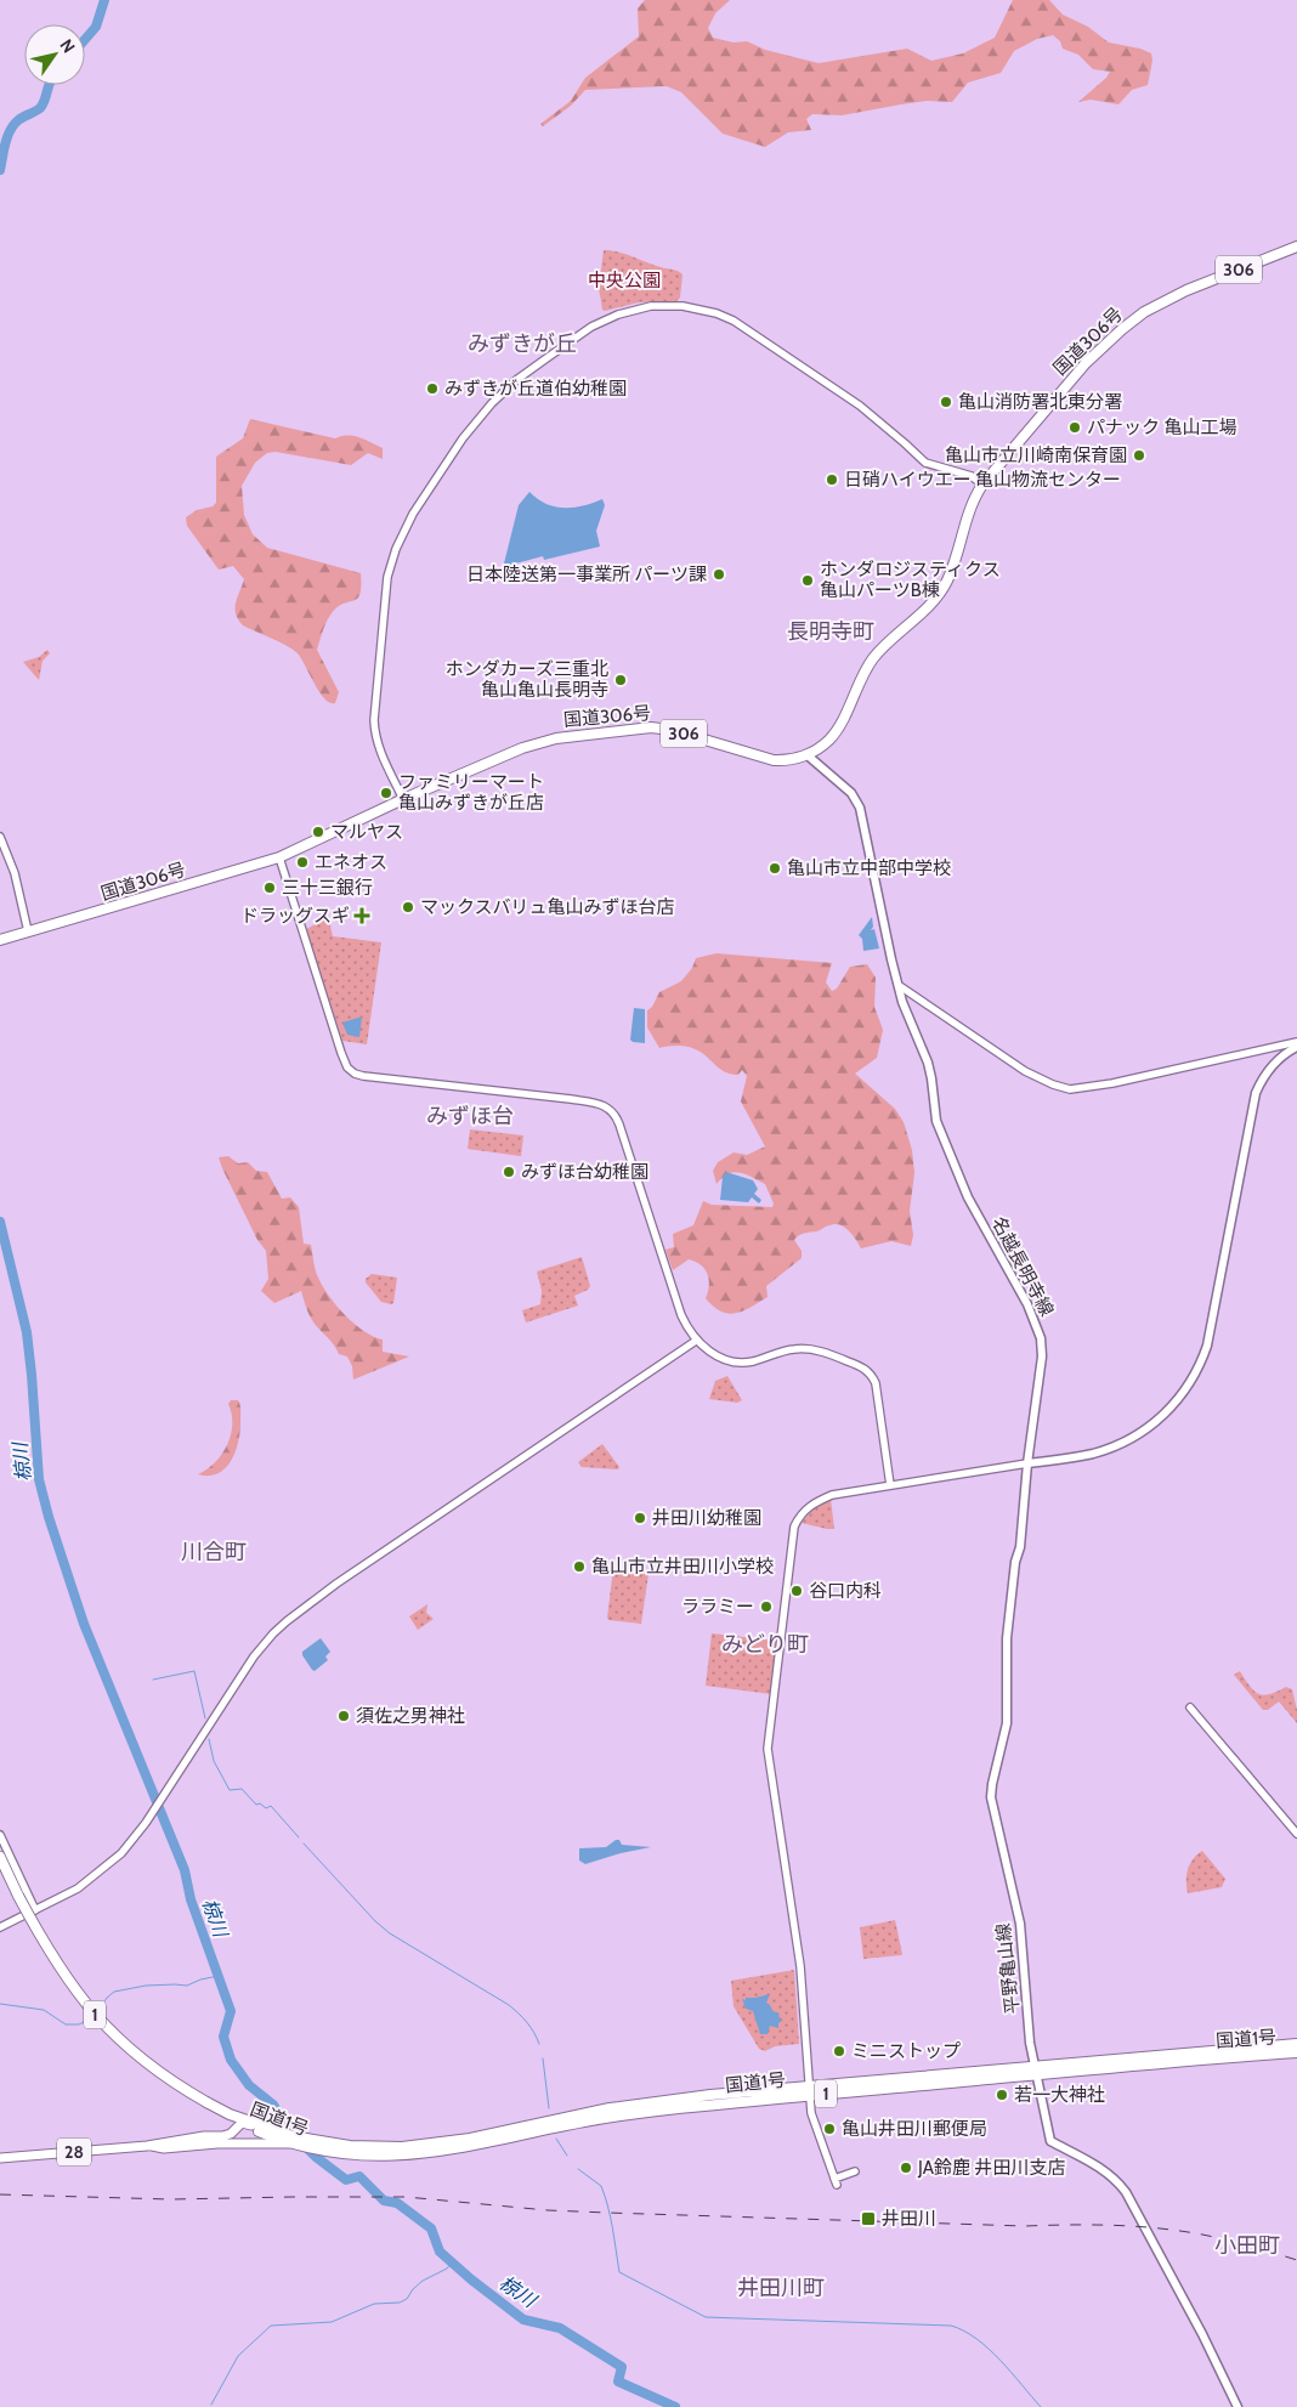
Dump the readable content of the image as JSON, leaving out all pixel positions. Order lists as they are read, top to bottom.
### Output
{
  "streets": {
    "highway": [
      "306",
      "国道306号",
      "1",
      "国道1号"
    ],
    "main road": ["名越長明寺線", "平野亀山線", "28"]
  },
  "crossings": [
    ["国道306号", "名越長明寺線"],
    ["名越長明寺線", "平野亀山線"],
    ["平野亀山線", "国道1号"],
    ["国道1号", "28"]
  ],
  "districts": [
    "みずきが丘",
    "長明寺町",
    "みずほ台",
    "川合町",
    "みどり町",
    "小田町",
    "井田川町"
  ],
  "water": ["椋川"],
  "parks": ["中央公園"],
  "places": {
    "other": [
      "みずきが丘道伯幼稚園",
      "亀山消防署北東分署",
      "パナック 亀山工場",
      "亀山市立川崎南保育園",
      "日硝ハイウエー 亀山物流センター",
      "日本陸送第一事業所 パーツ課",
      "ホンダロジスティクス 亀山パーツB棟",
      "ホンダカーズ三重北 亀山亀山長明寺",
      "ファミリーマート 亀山みずきが丘店",
      "マルヤス",
      "エネオス",
      "亀山市立中部中学校",
      "三十三銀行",
      "マックスバリュ亀山みずほ台店",
      "みずほ台幼稚園",
      "井田川幼稚園",
      "亀山市立井田川小学校",
      "谷口内科",
      "ララミー",
      "須佐之男神社",
      "ミニストップ",
      "若一大神社",
      "亀山井田川郵便局",
      "JA鈴鹿 井田川支店"
    ],
    "health": ["ドラッグスギ"],
    "transit": ["井田川"]
  },
  "north": "top right"
}
